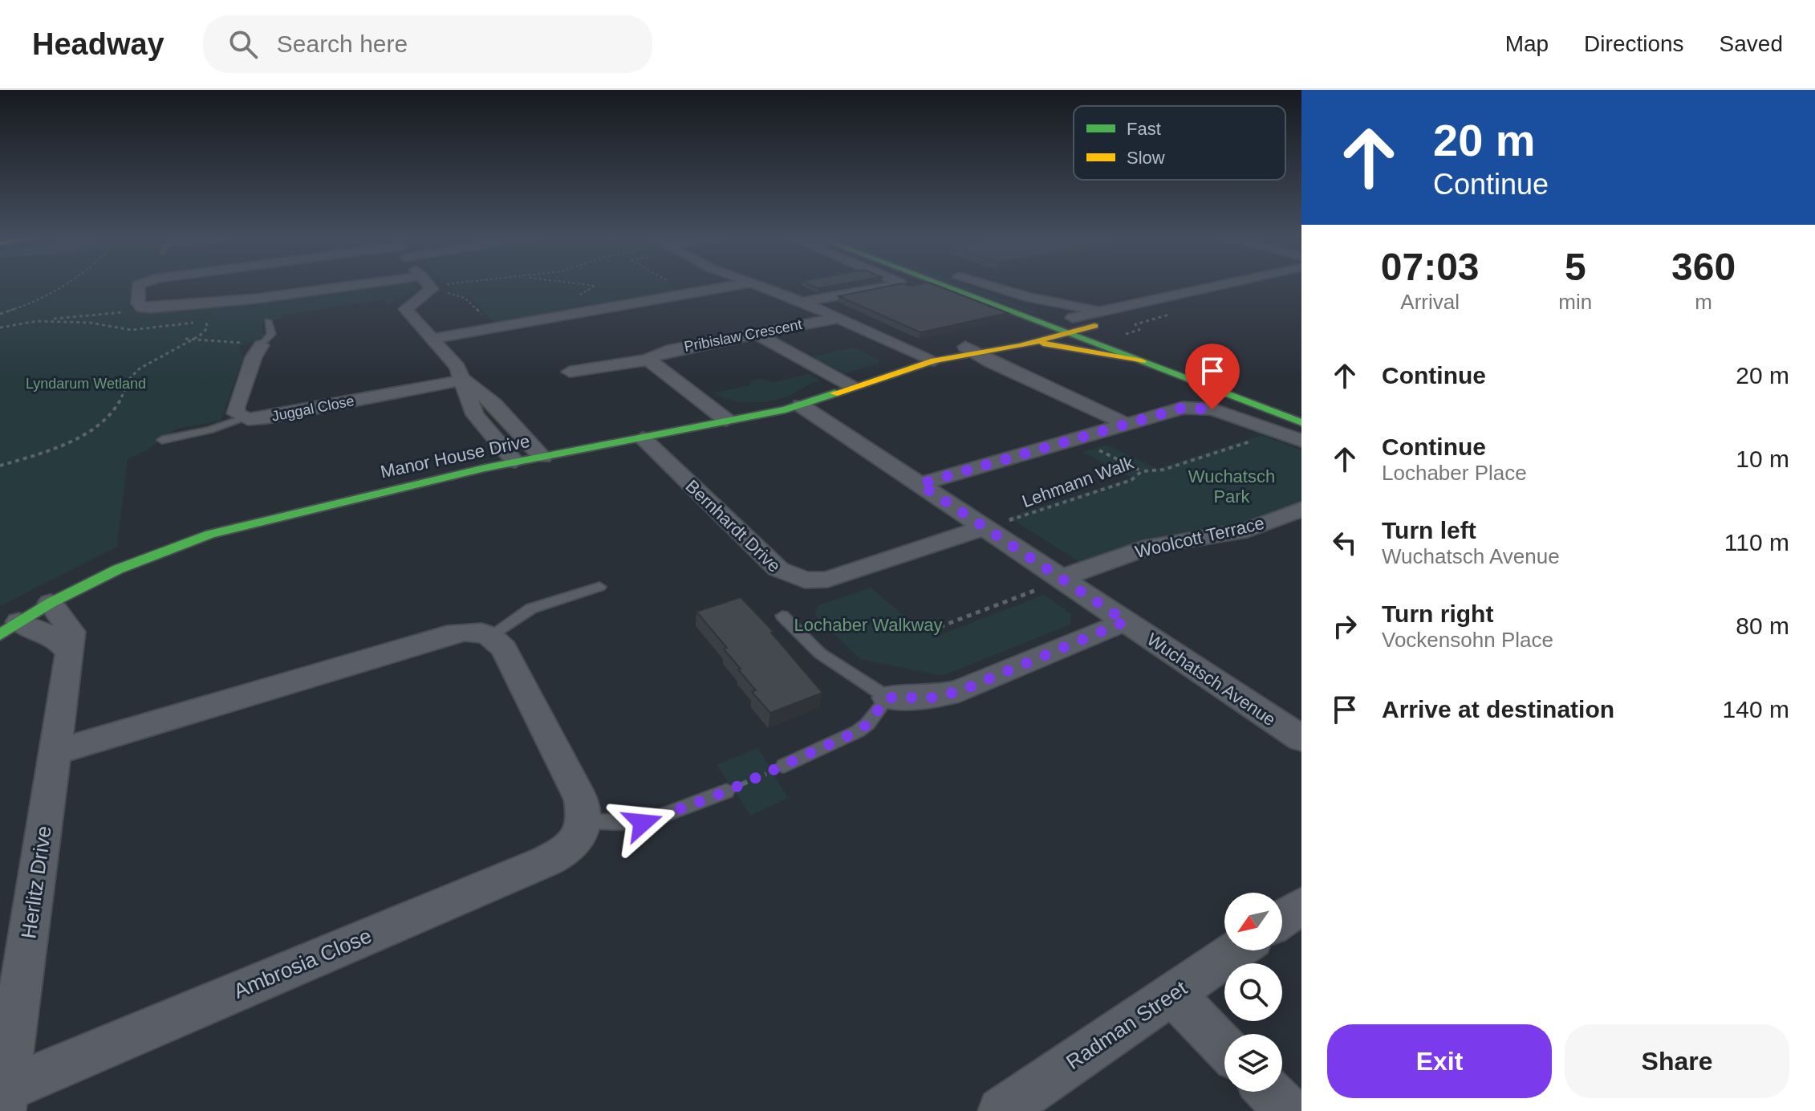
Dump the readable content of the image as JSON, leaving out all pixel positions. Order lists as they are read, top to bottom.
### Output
{
  "streets": {
    "street": [
      "Pribislaw Crescent",
      "Juggal Close",
      "Manor House Drive",
      "Bernhardt Drive",
      "Woolcott Terrace",
      "Wuchatsch Avenue",
      "Herlitz Drive",
      "Ambrosia Close",
      "Radman Street"
    ],
    "path": ["Lehmann Walk"]
  },
  "crossings": [
    ["Manor House Drive", "Bernhardt Drive"],
    ["Manor House Drive", "Wuchatsch Avenue"],
    ["Manor House Drive", "Herlitz Drive"],
    ["Bernhardt Drive", "Wuchatsch Avenue"],
    ["Woolcott Terrace", "Wuchatsch Avenue"],
    ["Herlitz Drive", "Ambrosia Close"]
  ],
  "parks": ["Lyndarum Wetland", "Wuchatsch Park", "Lochaber Walkway"],
  "legend": ["Fast", "Slow"],
  "north": "bottom left",
  "page": {
    "header": "Headway",
    "search": "Search here",
    "nav": ["Map", "Directions", "Saved"],
    "turn": ["20 m", "Continue"],
    "eta": [
      "07:03",
      "Arrival",
      "5",
      "min",
      "360",
      "m"
    ],
    "list": [
      {
        "name": "Continue",
        "value": "20 m"
      },
      {
        "name": "Continue",
        "note": "Lochaber Place",
        "value": "10 m"
      },
      {
        "name": "Turn left",
        "note": "Wuchatsch Avenue",
        "value": "110 m"
      },
      {
        "name": "Turn right",
        "note": "Vockensohn Place",
        "value": "80 m"
      },
      {
        "name": "Arrive at destination",
        "value": "140 m"
      }
    ],
    "buttons": ["Exit", "Share"]
  }
}
